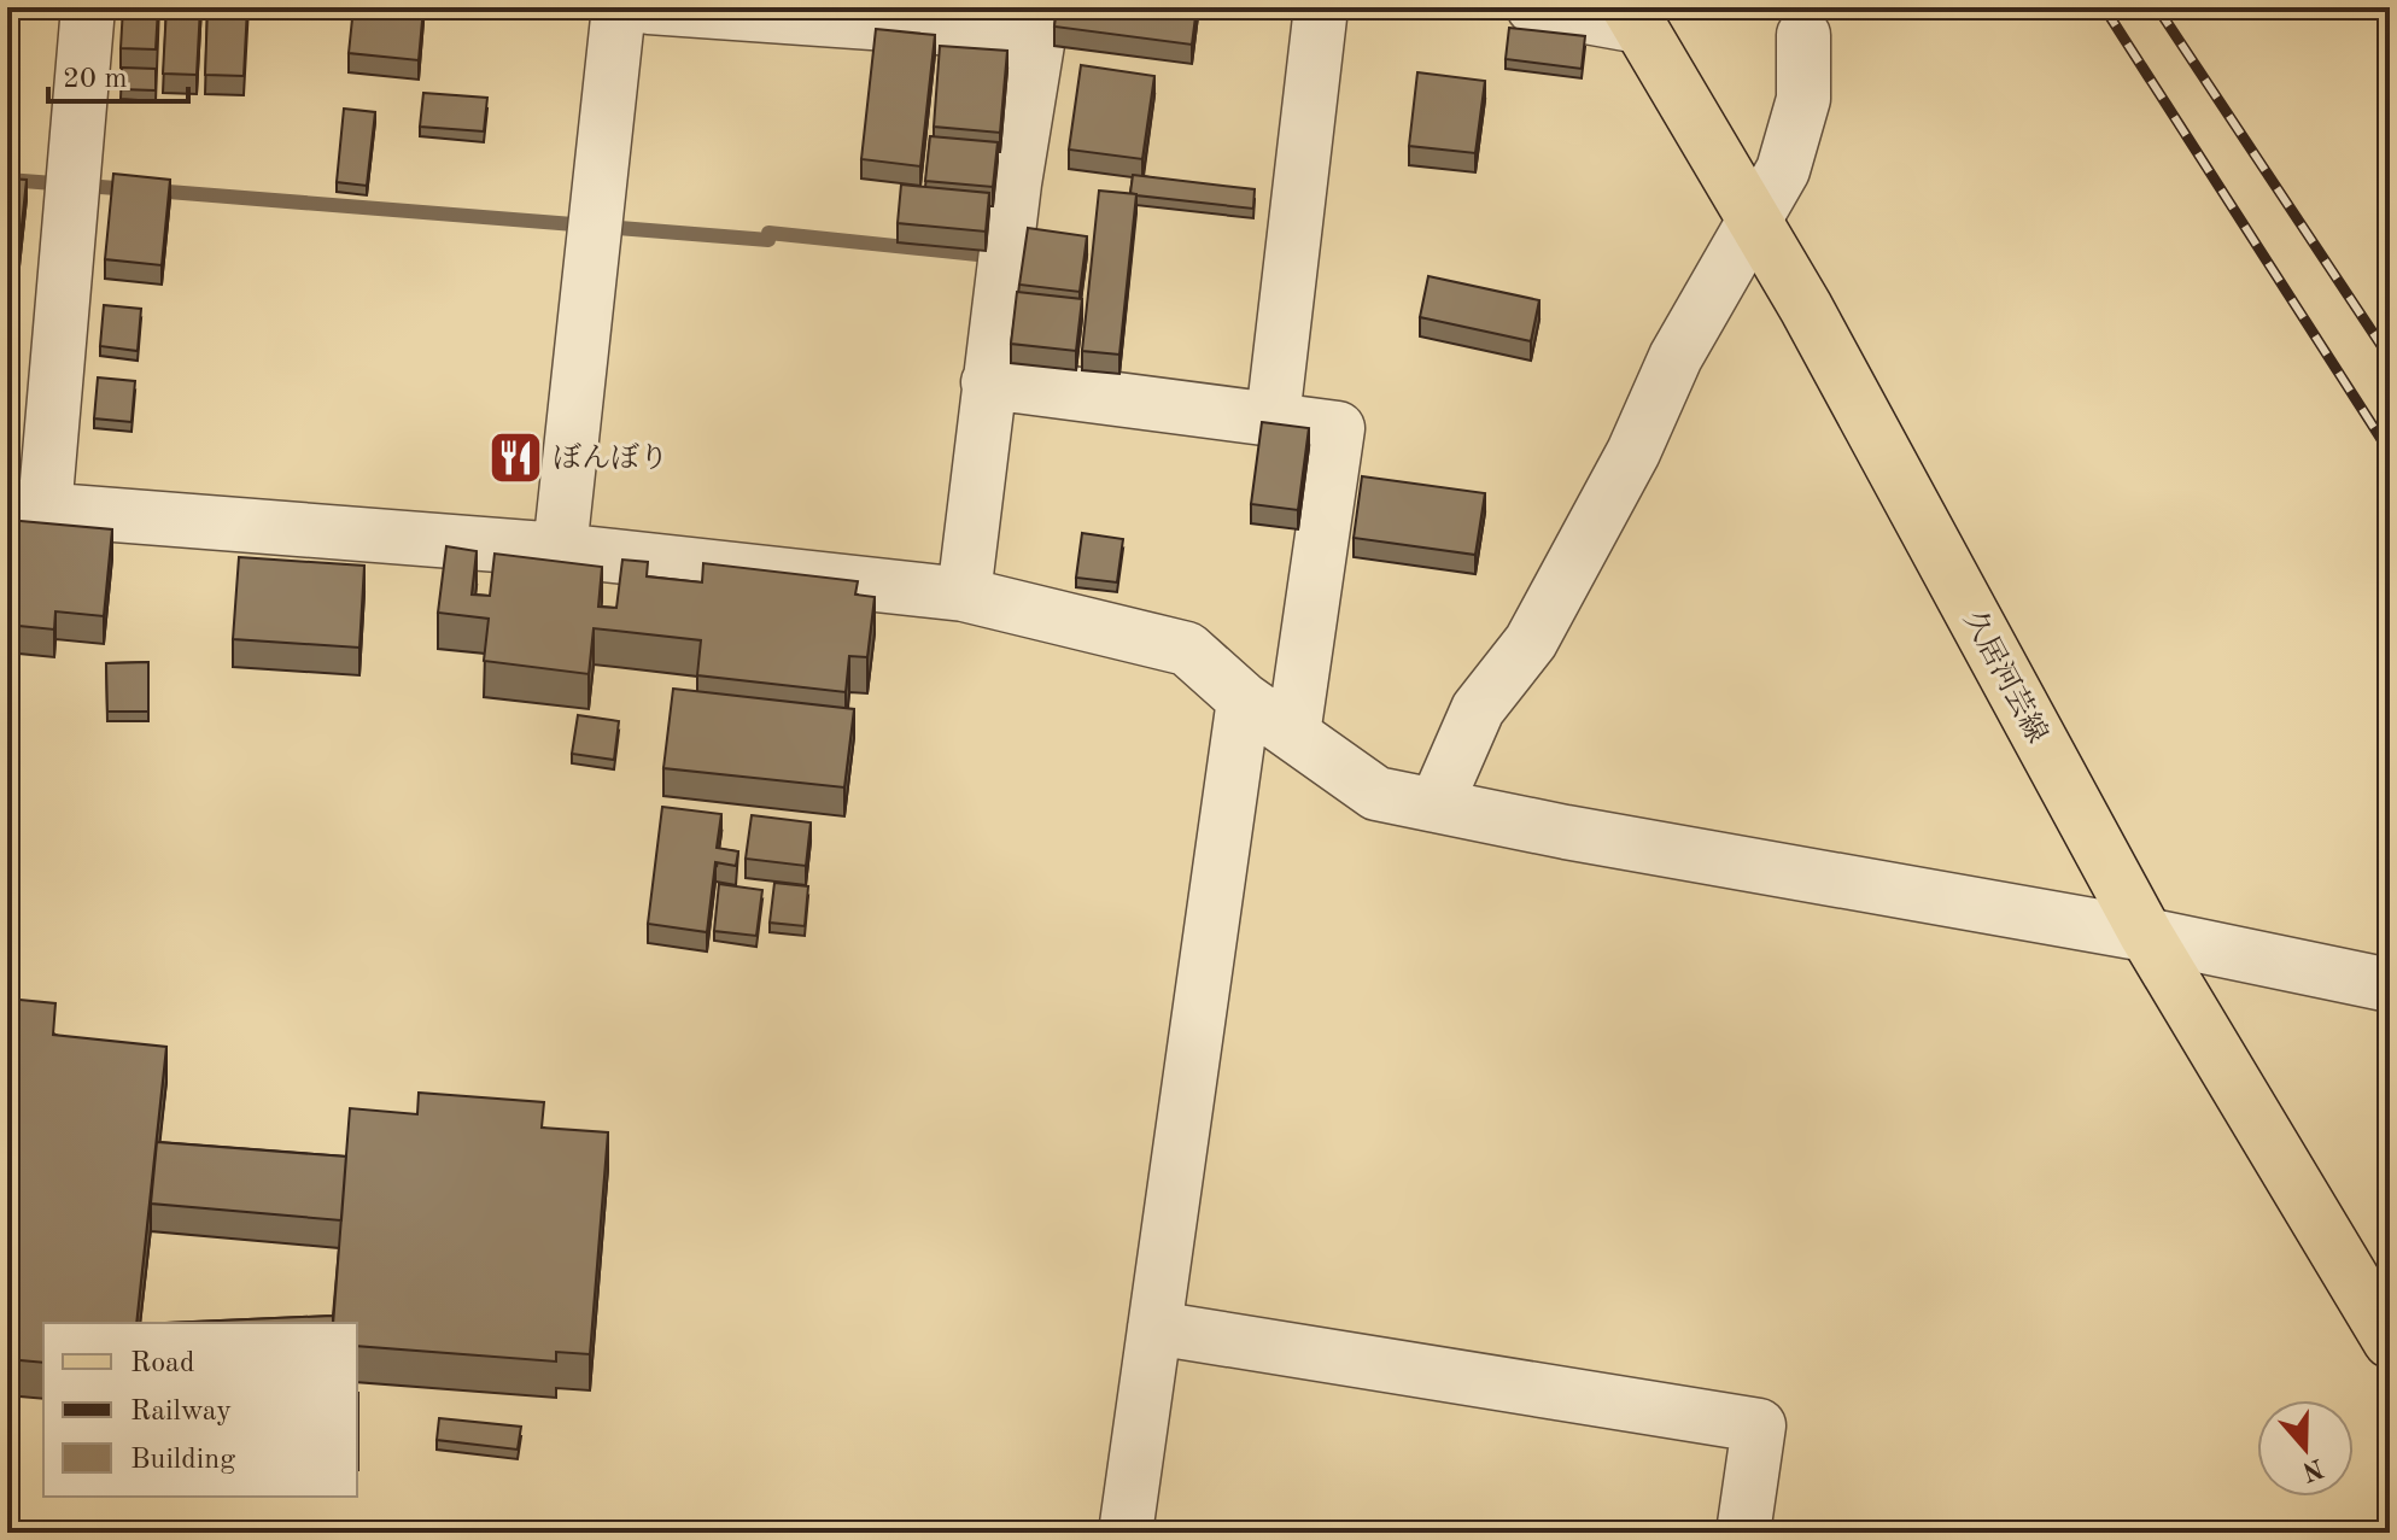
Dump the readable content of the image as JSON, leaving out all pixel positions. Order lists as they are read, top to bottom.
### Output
{
  "streets": {
    "main road": ["久居河芸線"]
  },
  "places": {
    "restaurant": ["ぼんぼり"]
  },
  "legend": ["Road", "Railway", "Building"],
  "scale_bar": "20 m",
  "north": "bottom"
}
